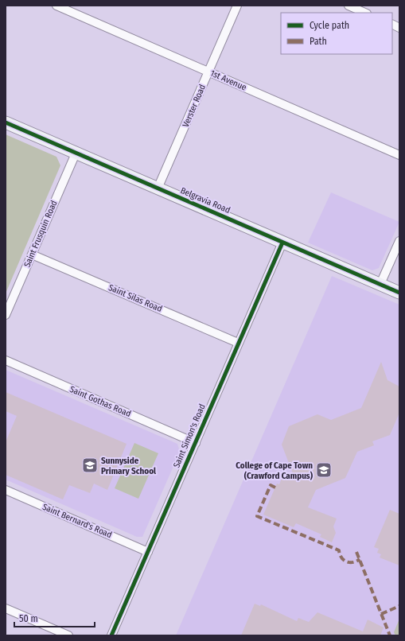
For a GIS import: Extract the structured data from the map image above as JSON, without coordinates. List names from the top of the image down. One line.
{"streets":{"street":["1st Avenue","Verster Road","Belgravia Road","Saint Frusquin Road","Saint Silas Road","Saint Gothas Road","Saint Simon's Road","Saint Bernard's Road"]},"crossings":[["1st Avenue","Verster Road"],["Verster Road","Belgravia Road"],["Belgravia Road","Saint Frusquin Road"],["Belgravia Road","Saint Simon's Road"],["Saint Frusquin Road","Saint Silas Road"],["Saint Silas Road","Saint Simon's Road"],["Saint Gothas Road","Saint Simon's Road"],["Saint Simon's Road","Saint Bernard's Road"]],"places":{"school or university":["Sunnyside Primary School","College of Cape Town (Crawford Campus)"]},"legend":["Cycle path","Path"],"scale_bar":"50 m"}
